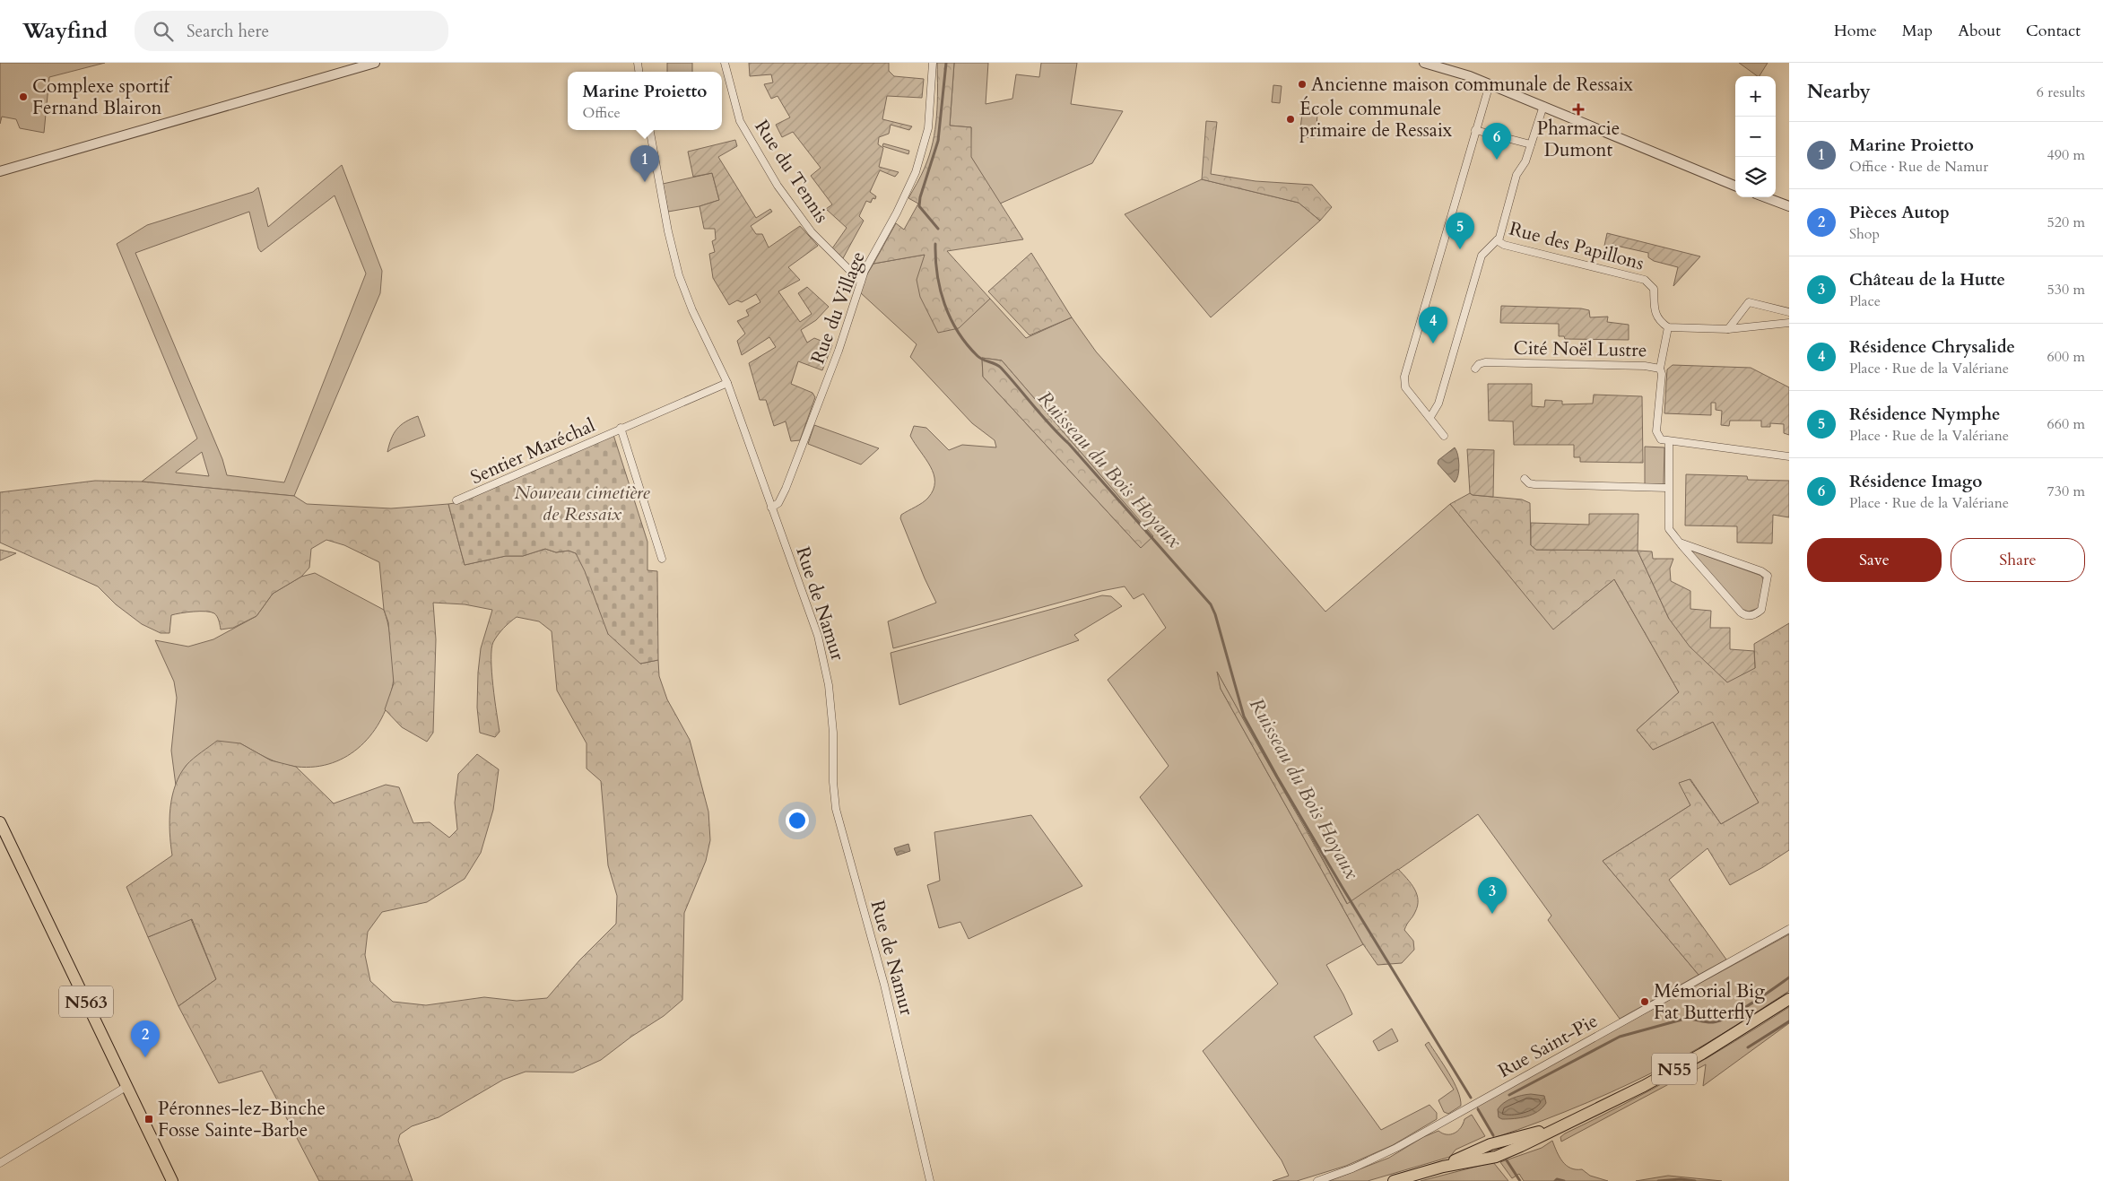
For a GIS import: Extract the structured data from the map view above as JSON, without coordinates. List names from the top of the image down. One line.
{"streets":{"main road":["N563","N55"],"street":["Rue du Tennis","Rue des Papillons","Rue du Village","Cité Noël Lustre","Sentier Maréchal","Rue de Namur","Rue Saint-Pie"]},"crossings":[["Rue du Tennis","Rue du Village"],["Rue du Village","Rue de Namur"],["Sentier Maréchal","Rue de Namur"]],"water":["Ruisseau du Bois Hoyaux"],"parks":["Nouveau cimetière de Ressaix"],"places":{"other":["Ancienne maison communale de Ressaix","Complexe sportif Fernand Blairon","École communale primaire de Ressaix","Mémorial Big Fat Butterfly"],"health":["Pharmacie Dumont"],"transit":["Péronnes-lez-Binche Fosse Sainte-Barbe"]},"page":{"header":"Wayfind","search":"Search here","nav":["Home","Map","About","Contact"],"heading":["Nearby","6 results"],"popup":["Marine Proietto","Office"],"map_buttons":["+","−"],"list":[{"mark":"1","name":"Marine Proietto","note":"Office · Rue de Namur","value":"490 m"},{"mark":"2","name":"Pièces Autop","note":"Shop","value":"520 m"},{"mark":"3","name":"Château de la Hutte","note":"Place","value":"530 m"},{"mark":"4","name":"Résidence Chrysalide","note":"Place · Rue de la Valériane","value":"600 m"},{"mark":"5","name":"Résidence Nymphe","note":"Place · Rue de la Valériane","value":"660 m"},{"mark":"6","name":"Résidence Imago","note":"Place · Rue de la Valériane","value":"730 m"}],"pins":["6","1","5","4","3","2"],"buttons":["Save","Share"]}}
